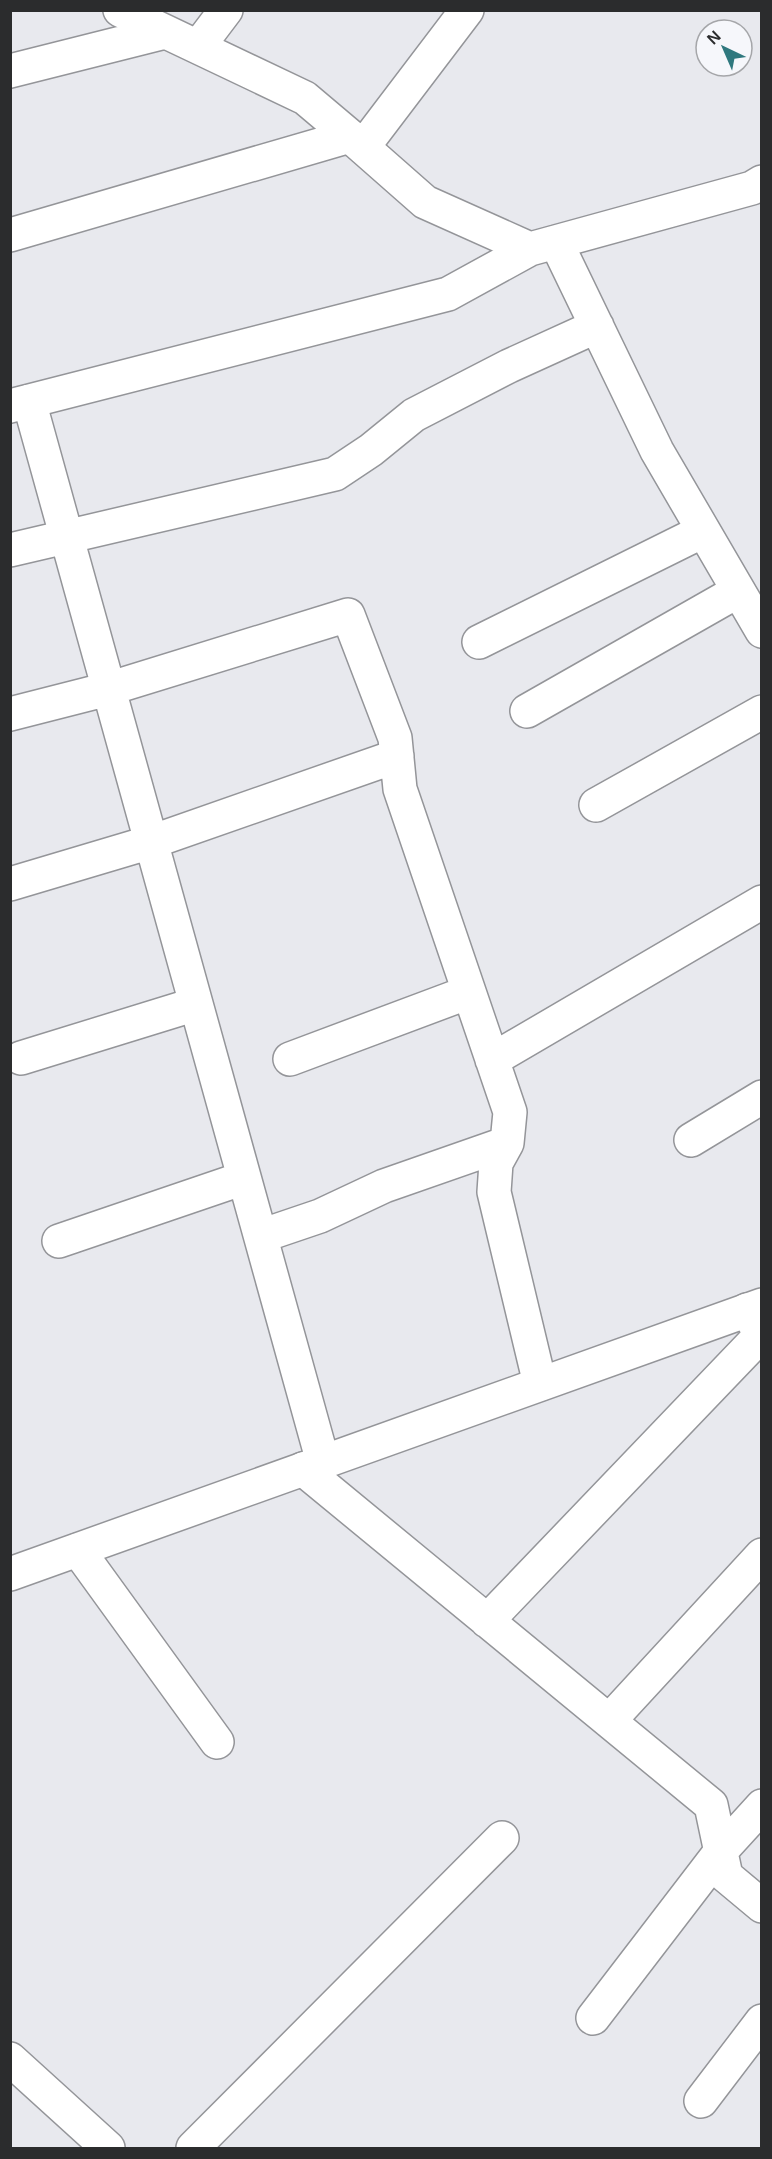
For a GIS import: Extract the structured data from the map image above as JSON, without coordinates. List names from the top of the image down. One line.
{"north":"top left"}
